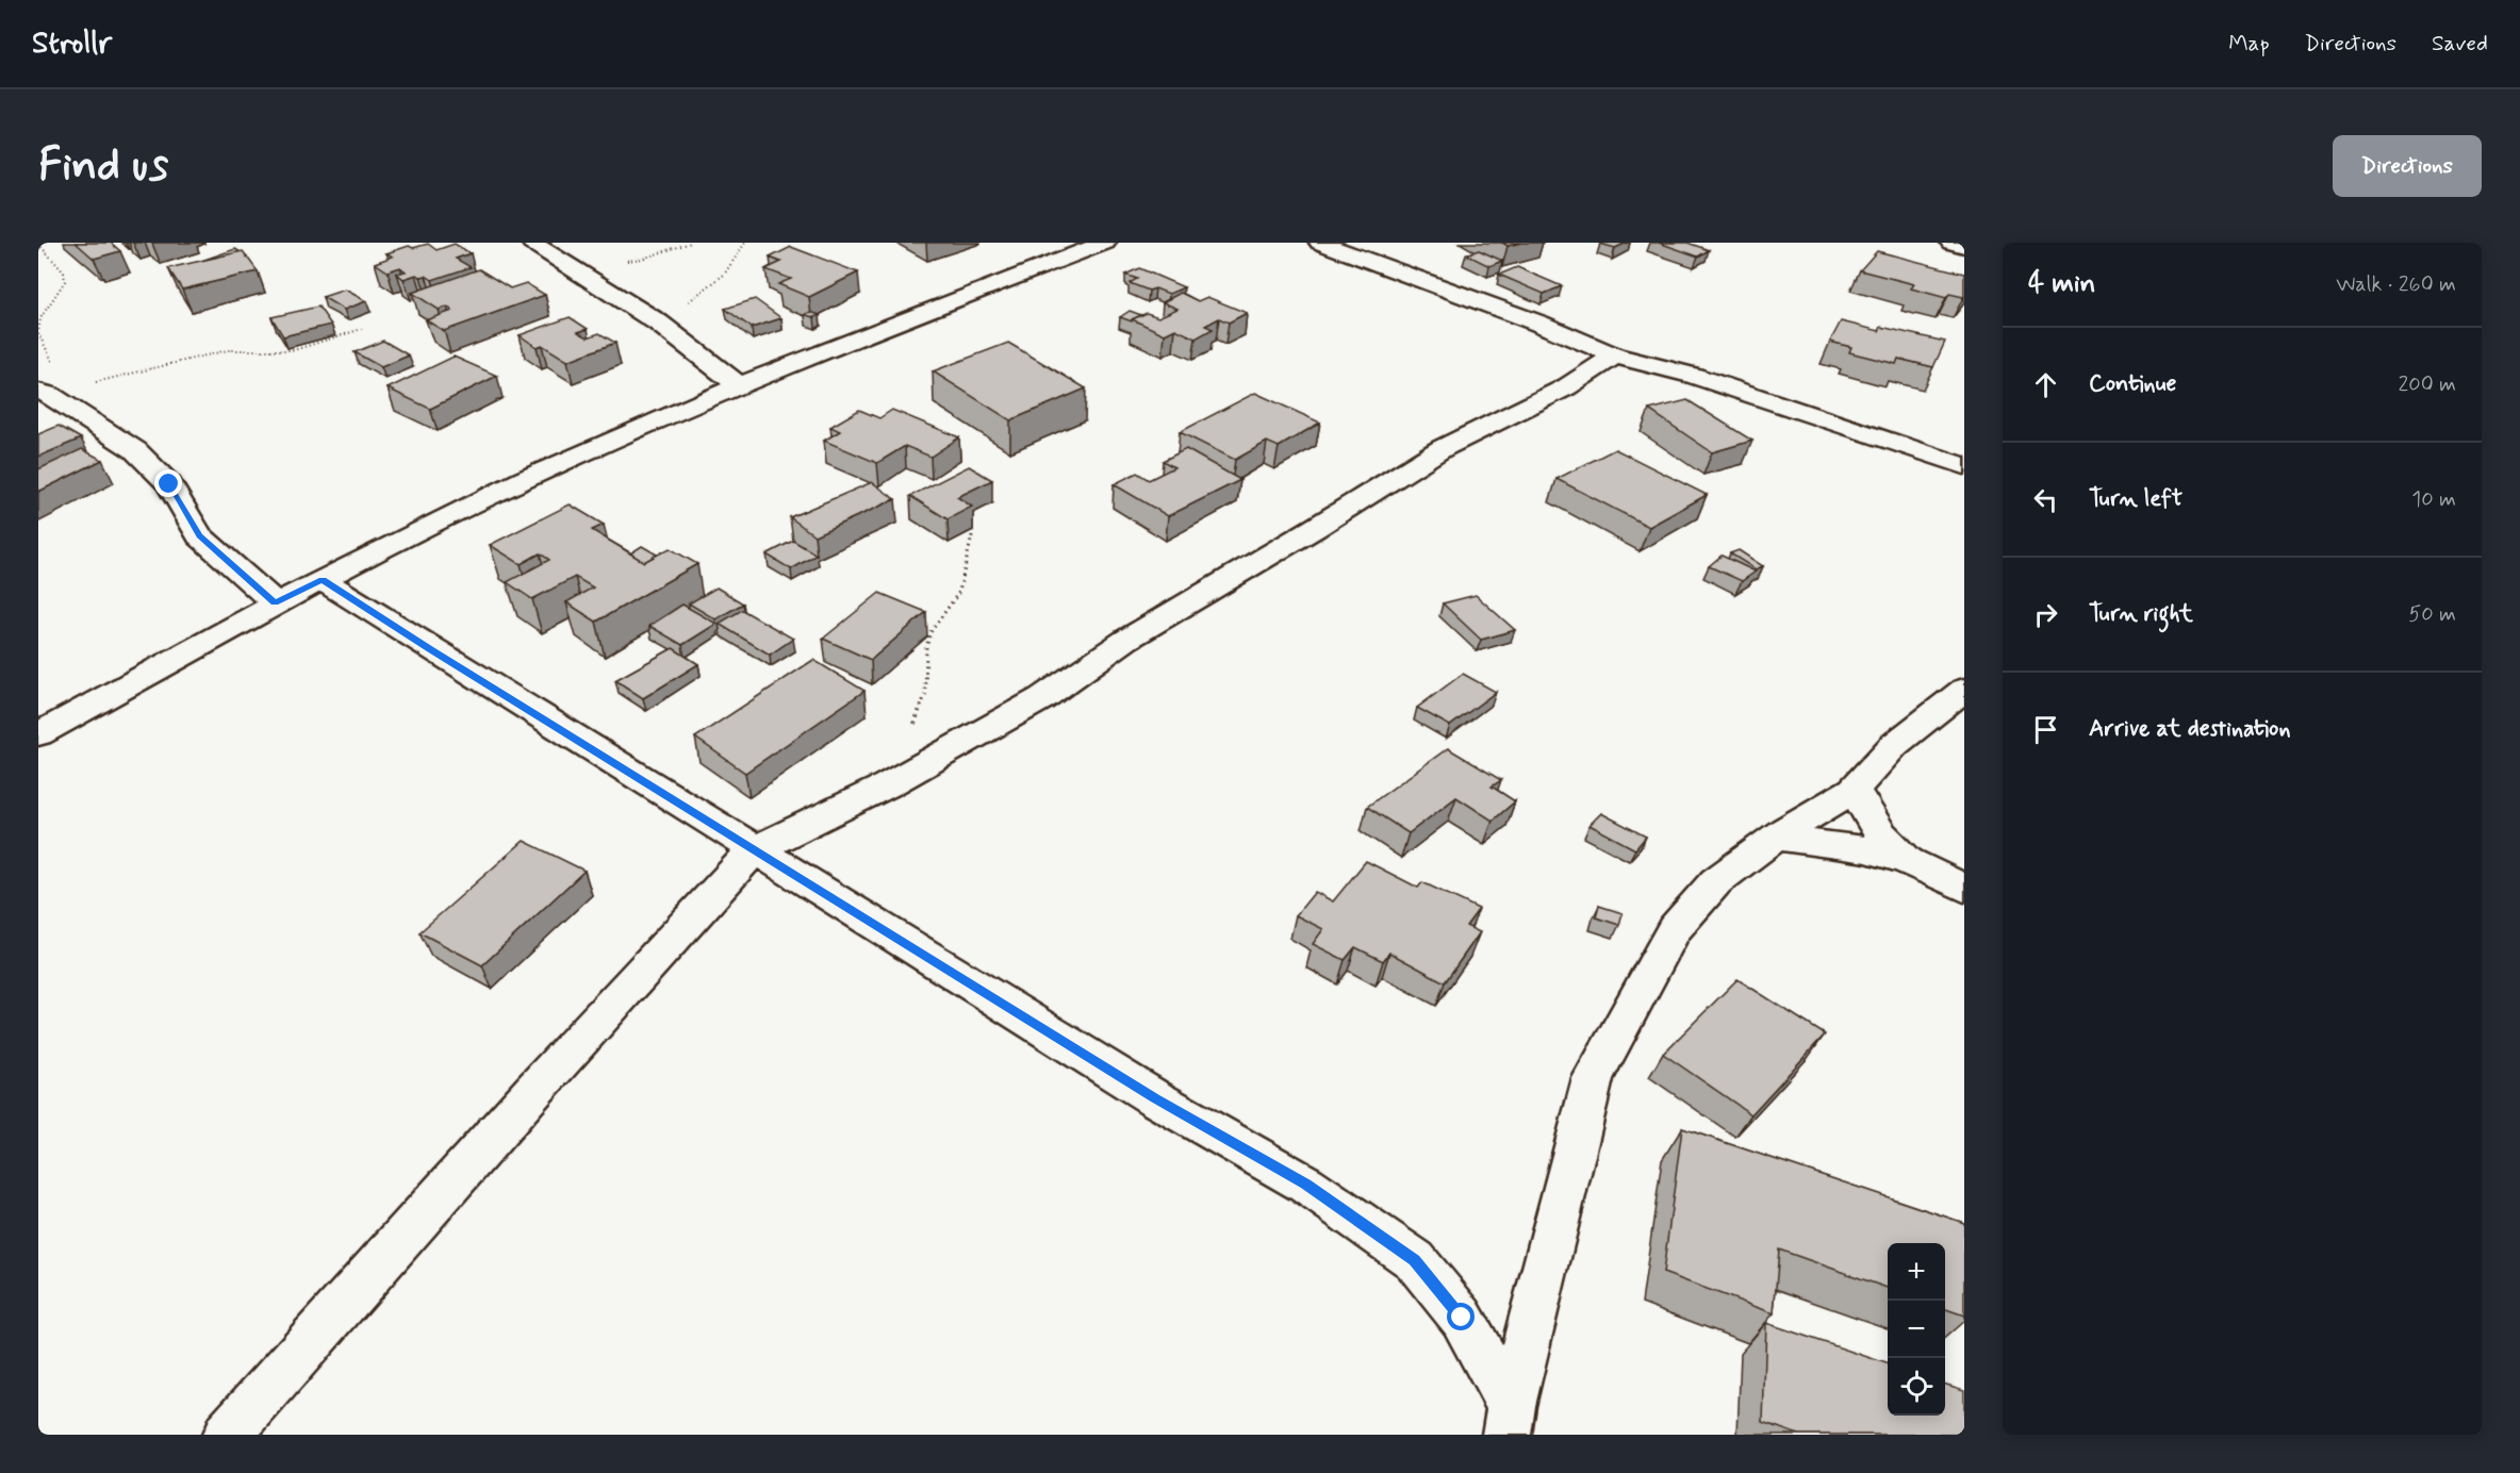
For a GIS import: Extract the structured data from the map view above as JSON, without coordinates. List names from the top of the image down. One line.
{"page":{"header":"Strollr","nav":["Map","Directions","Saved"],"buttons":"Directions","title":"Find us","heading":["4 min","Walk · 260 m"],"list":[["Continue","200 m"],["Turn left","10 m"],["Turn right","50 m"],"Arrive at destination"],"map_buttons":["+","−"]}}
